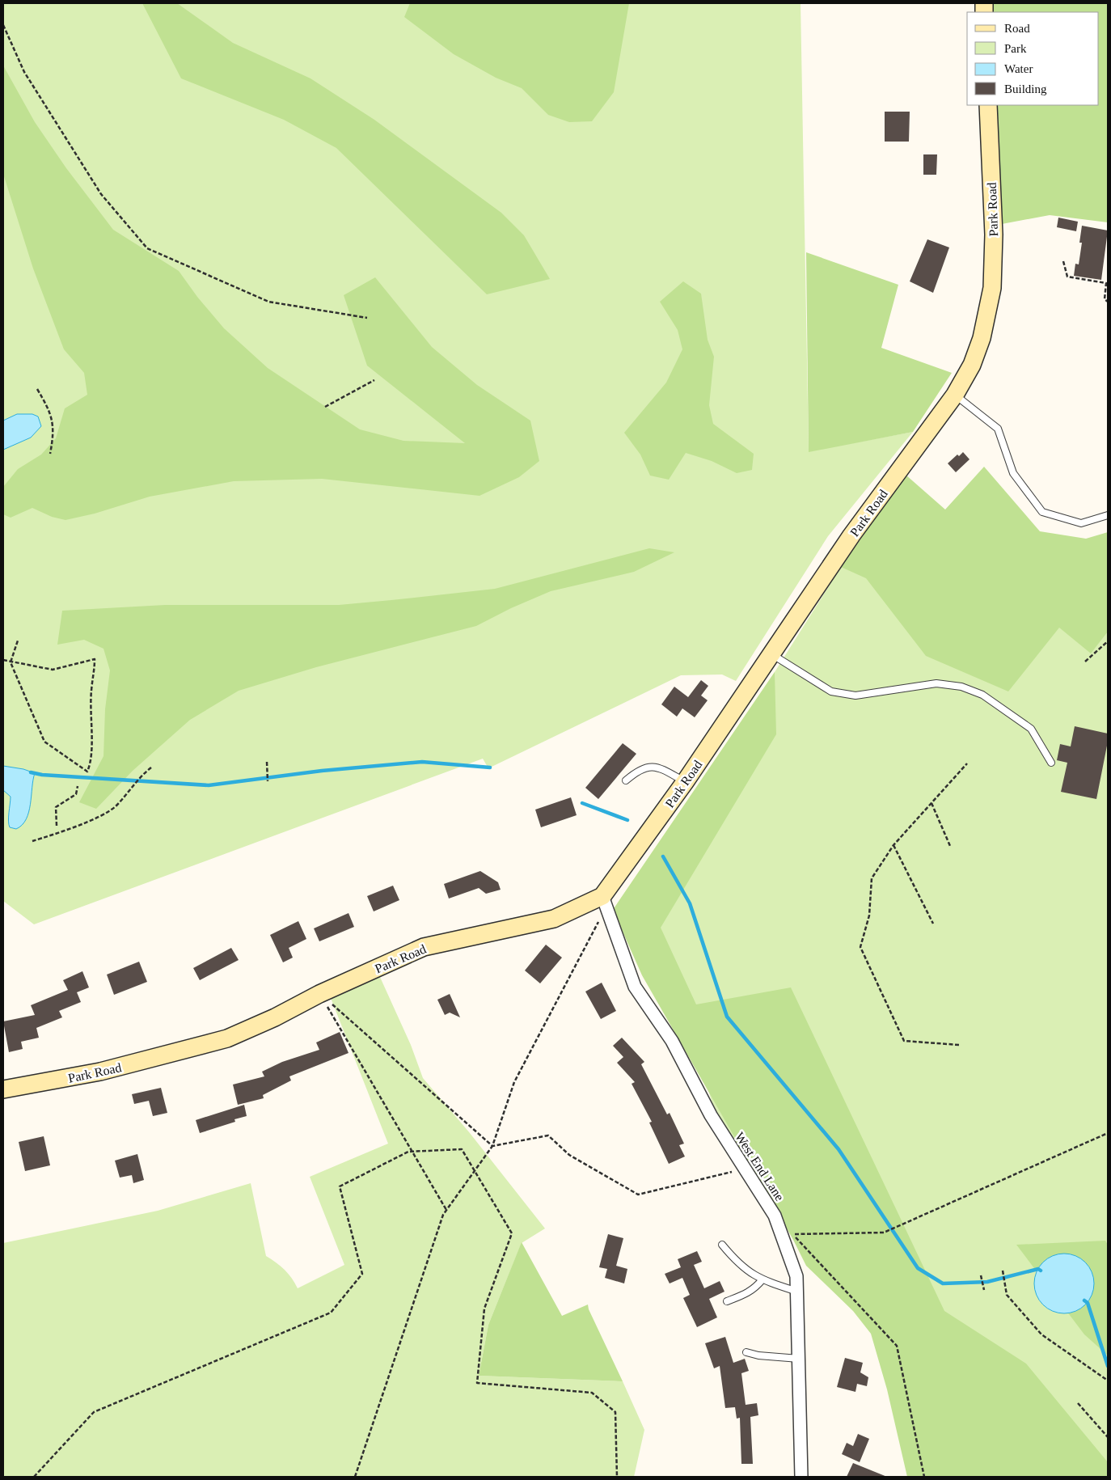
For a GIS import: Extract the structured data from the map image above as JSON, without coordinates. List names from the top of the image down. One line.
{"streets":{"main road":["Park Road"],"street":["West End Lane"]},"crossings":[["Park Road","West End Lane"]],"legend":["Road","Park","Water","Building"]}
